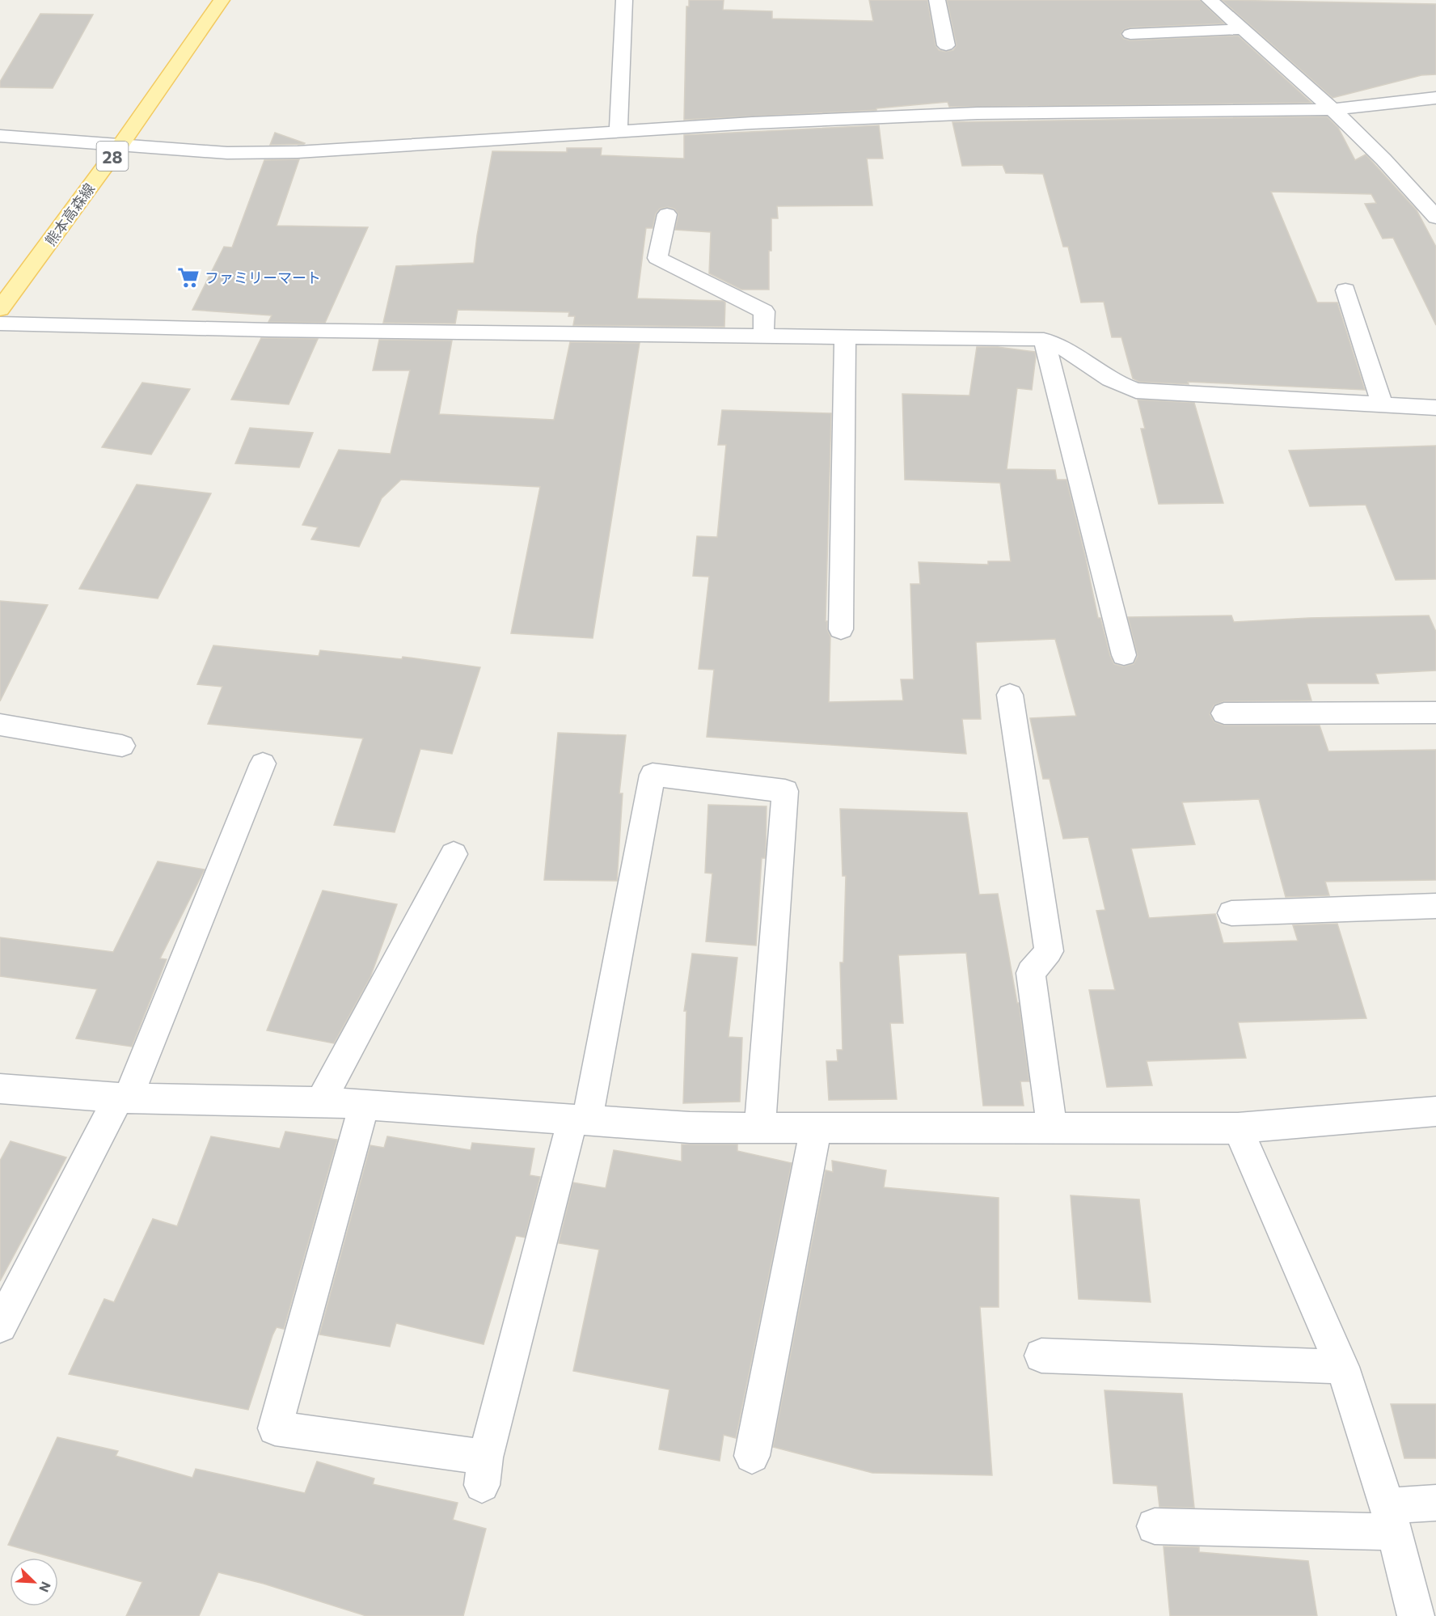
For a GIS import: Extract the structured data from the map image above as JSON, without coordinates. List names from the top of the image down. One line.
{"streets":{"main road":["28","熊本高森線"]},"places":{"supermarket":["ファミリーマート"]},"north":"bottom right"}
